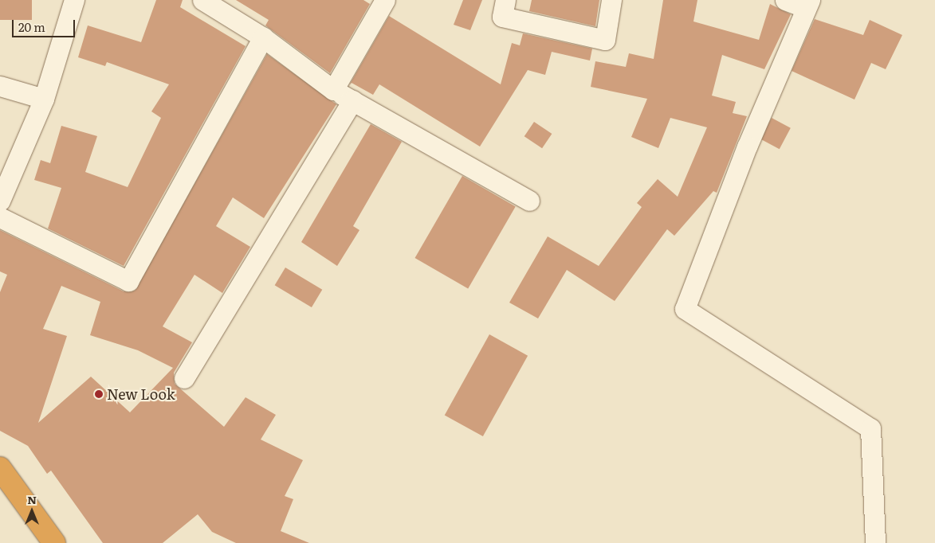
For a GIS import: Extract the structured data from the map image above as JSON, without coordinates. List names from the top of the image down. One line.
{"places":["New Look"],"scale_bar":"20 m","north":"top"}
